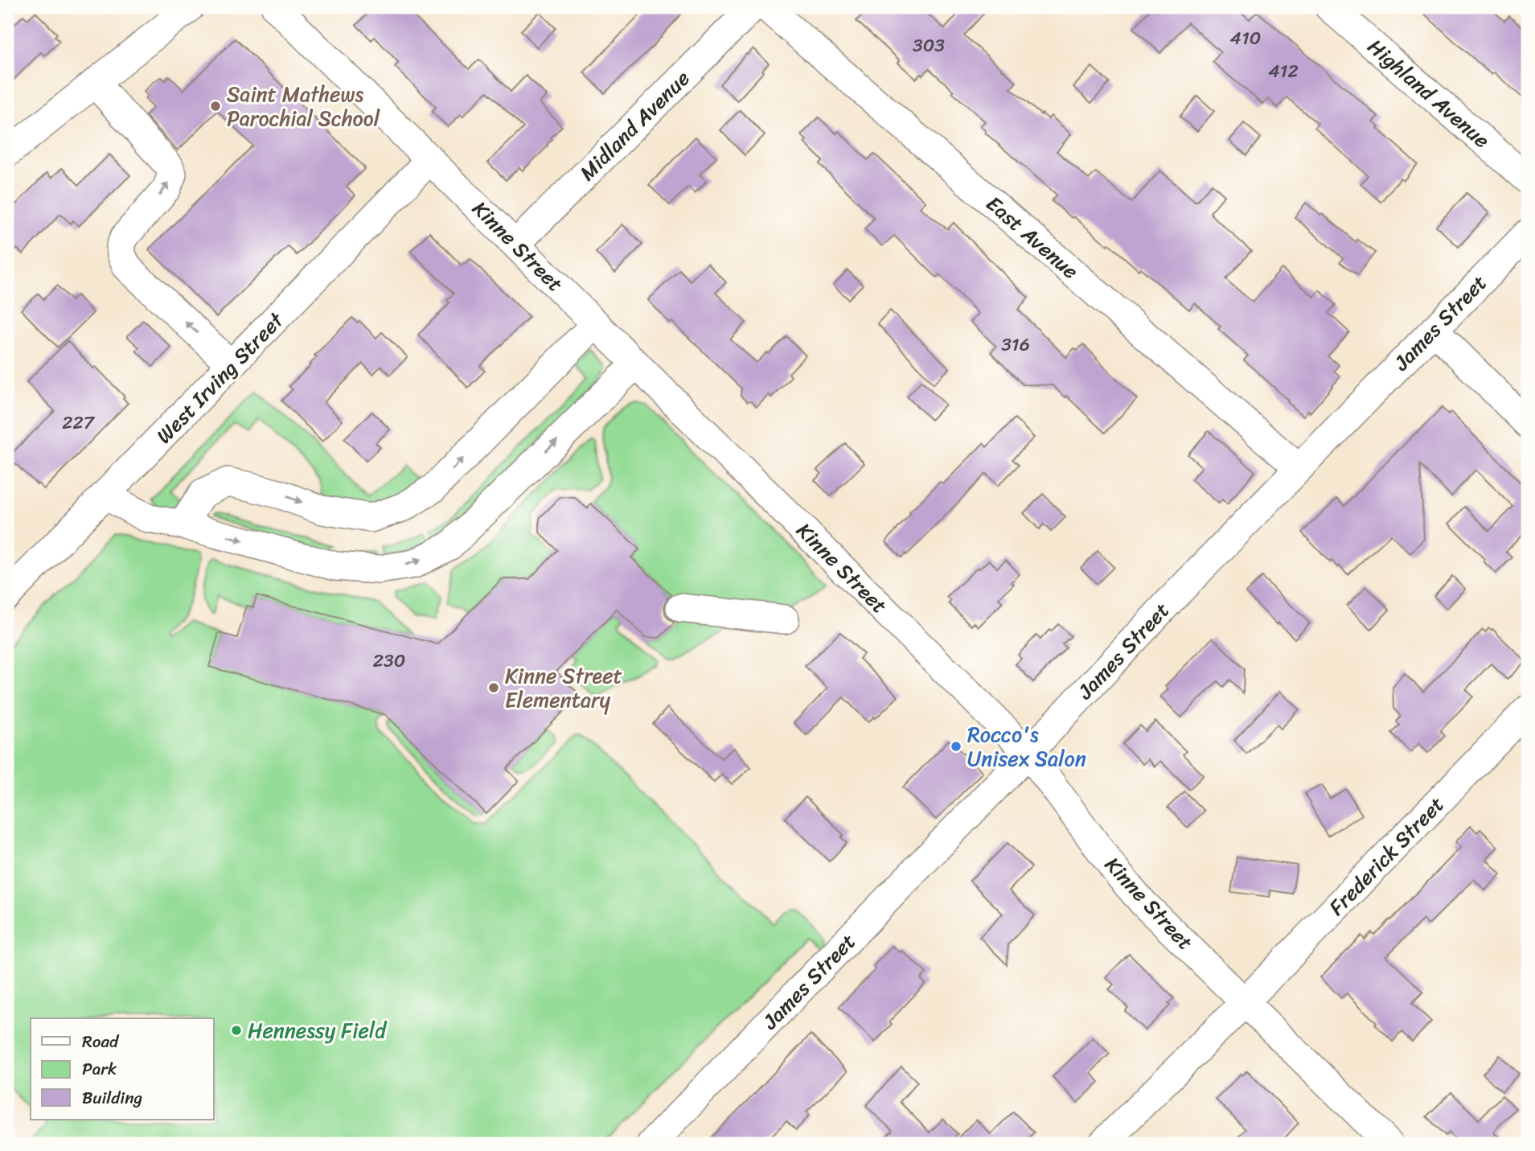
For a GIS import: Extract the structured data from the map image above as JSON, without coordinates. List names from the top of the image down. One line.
{"streets":{"street":["Highland Avenue","Midland Avenue","East Avenue","Kinne Street","James Street","West Irving Street","Frederick Street"]},"crossings":[["Midland Avenue","East Avenue"],["Midland Avenue","Kinne Street"],["East Avenue","James Street"],["Kinne Street","James Street"],["Kinne Street","West Irving Street"],["Kinne Street","Frederick Street"]],"places":["Saint Mathews Parochial School","Kinne Street Elementary","Rocco's Unisex Salon","Hennessy Field"],"house_numbers":["410","303","412","316","227","230"],"legend":["Road","Park","Building"]}
